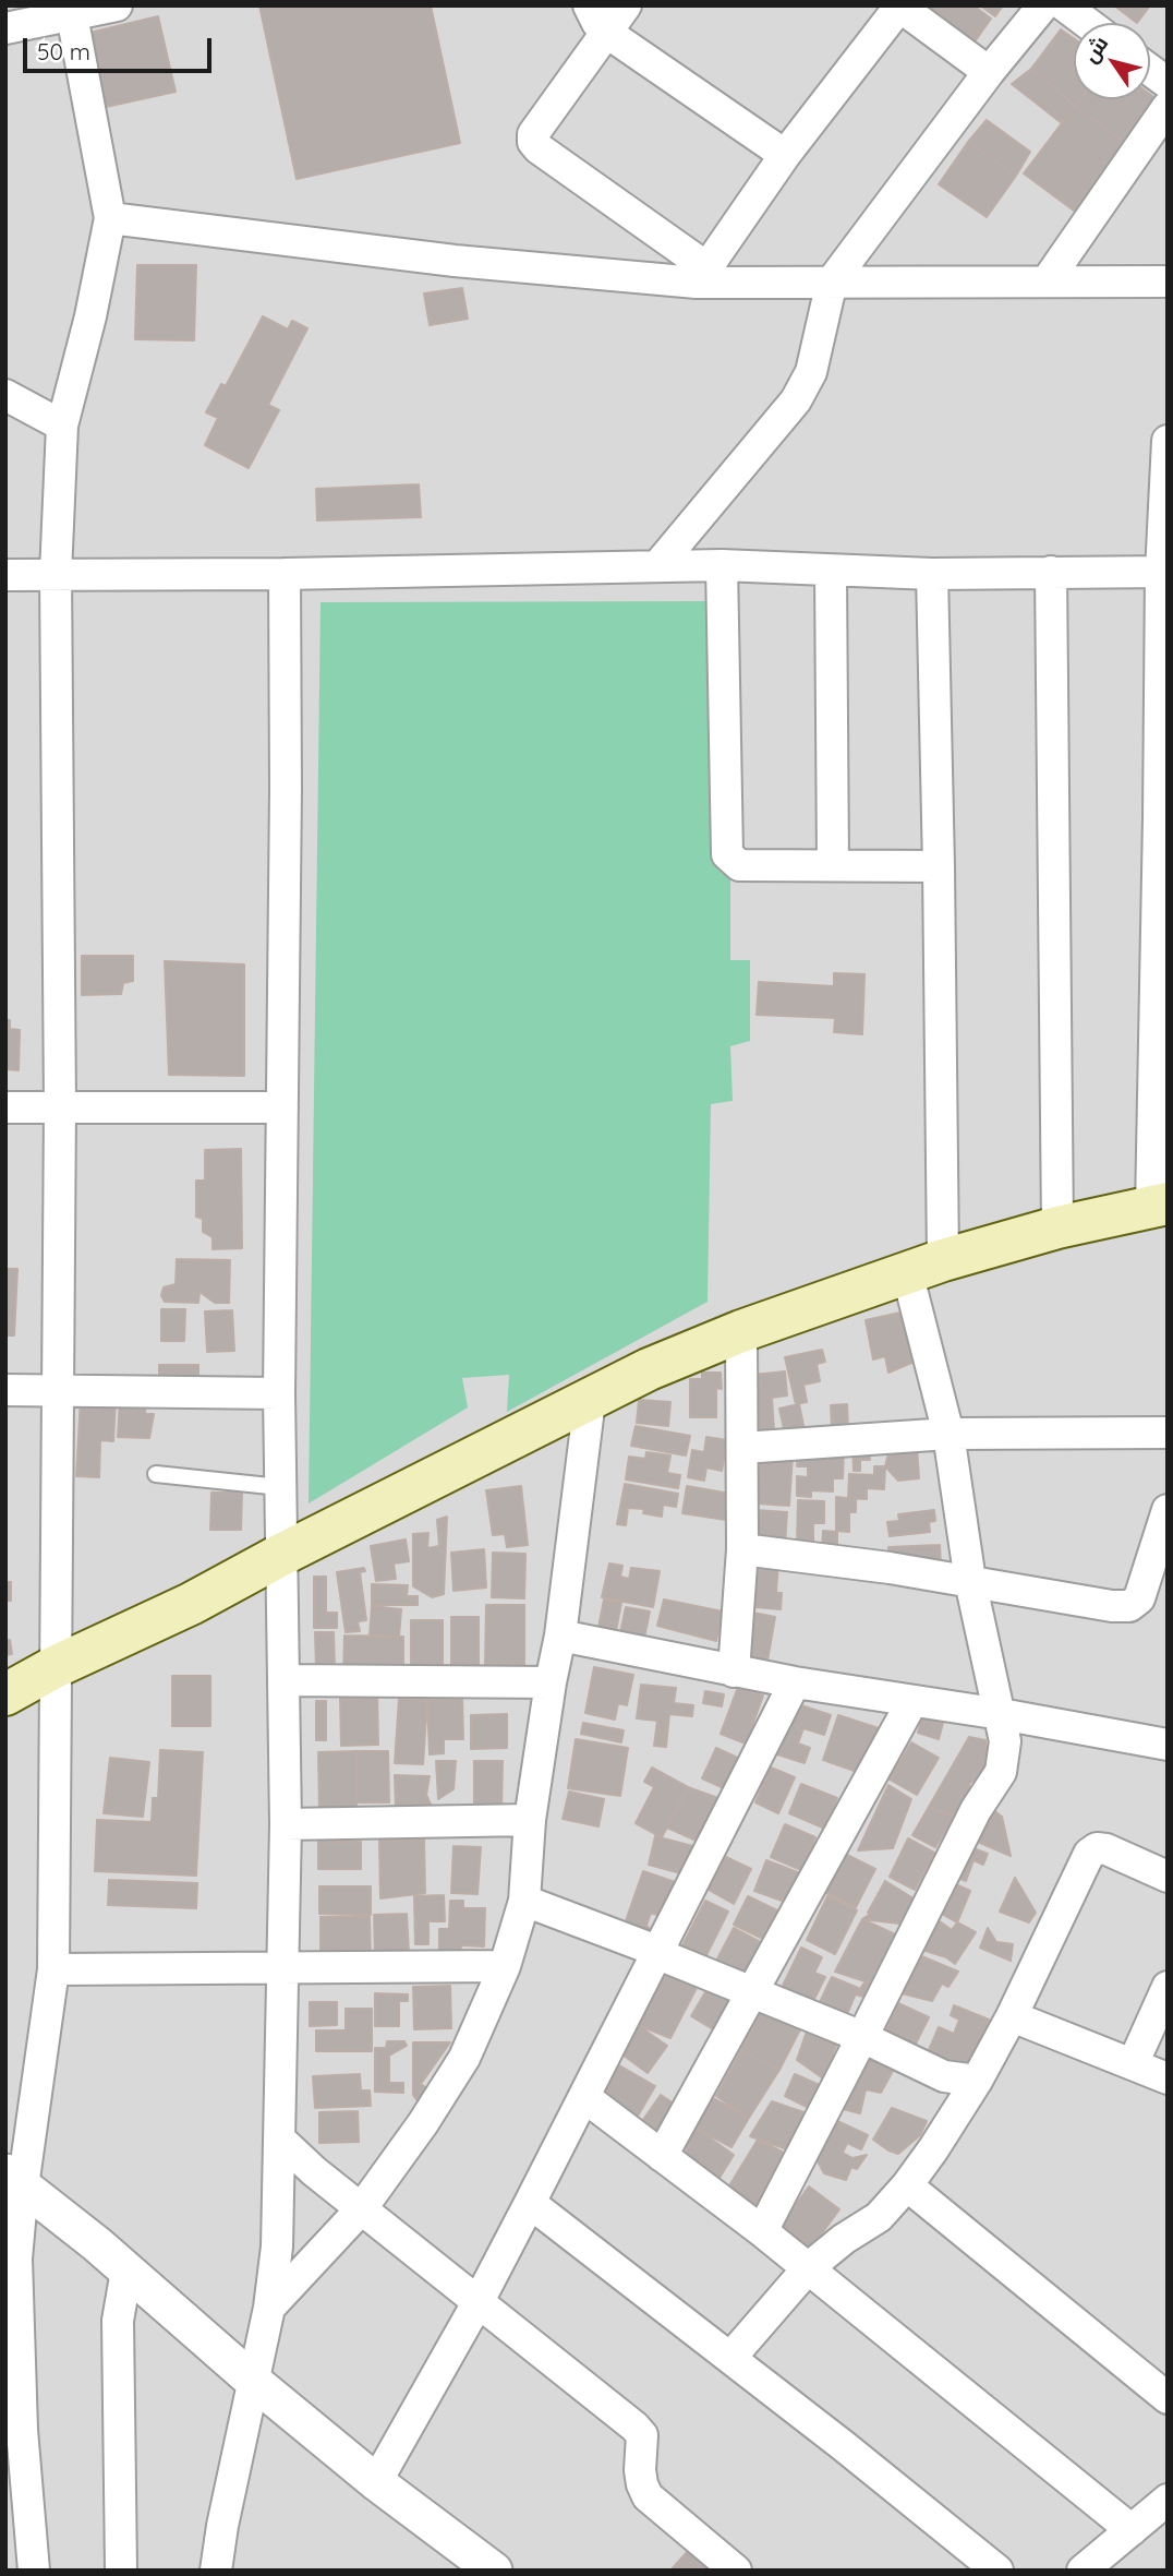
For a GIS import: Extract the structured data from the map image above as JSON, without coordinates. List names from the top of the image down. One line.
{"scale_bar":"50 m","north":"top left"}
